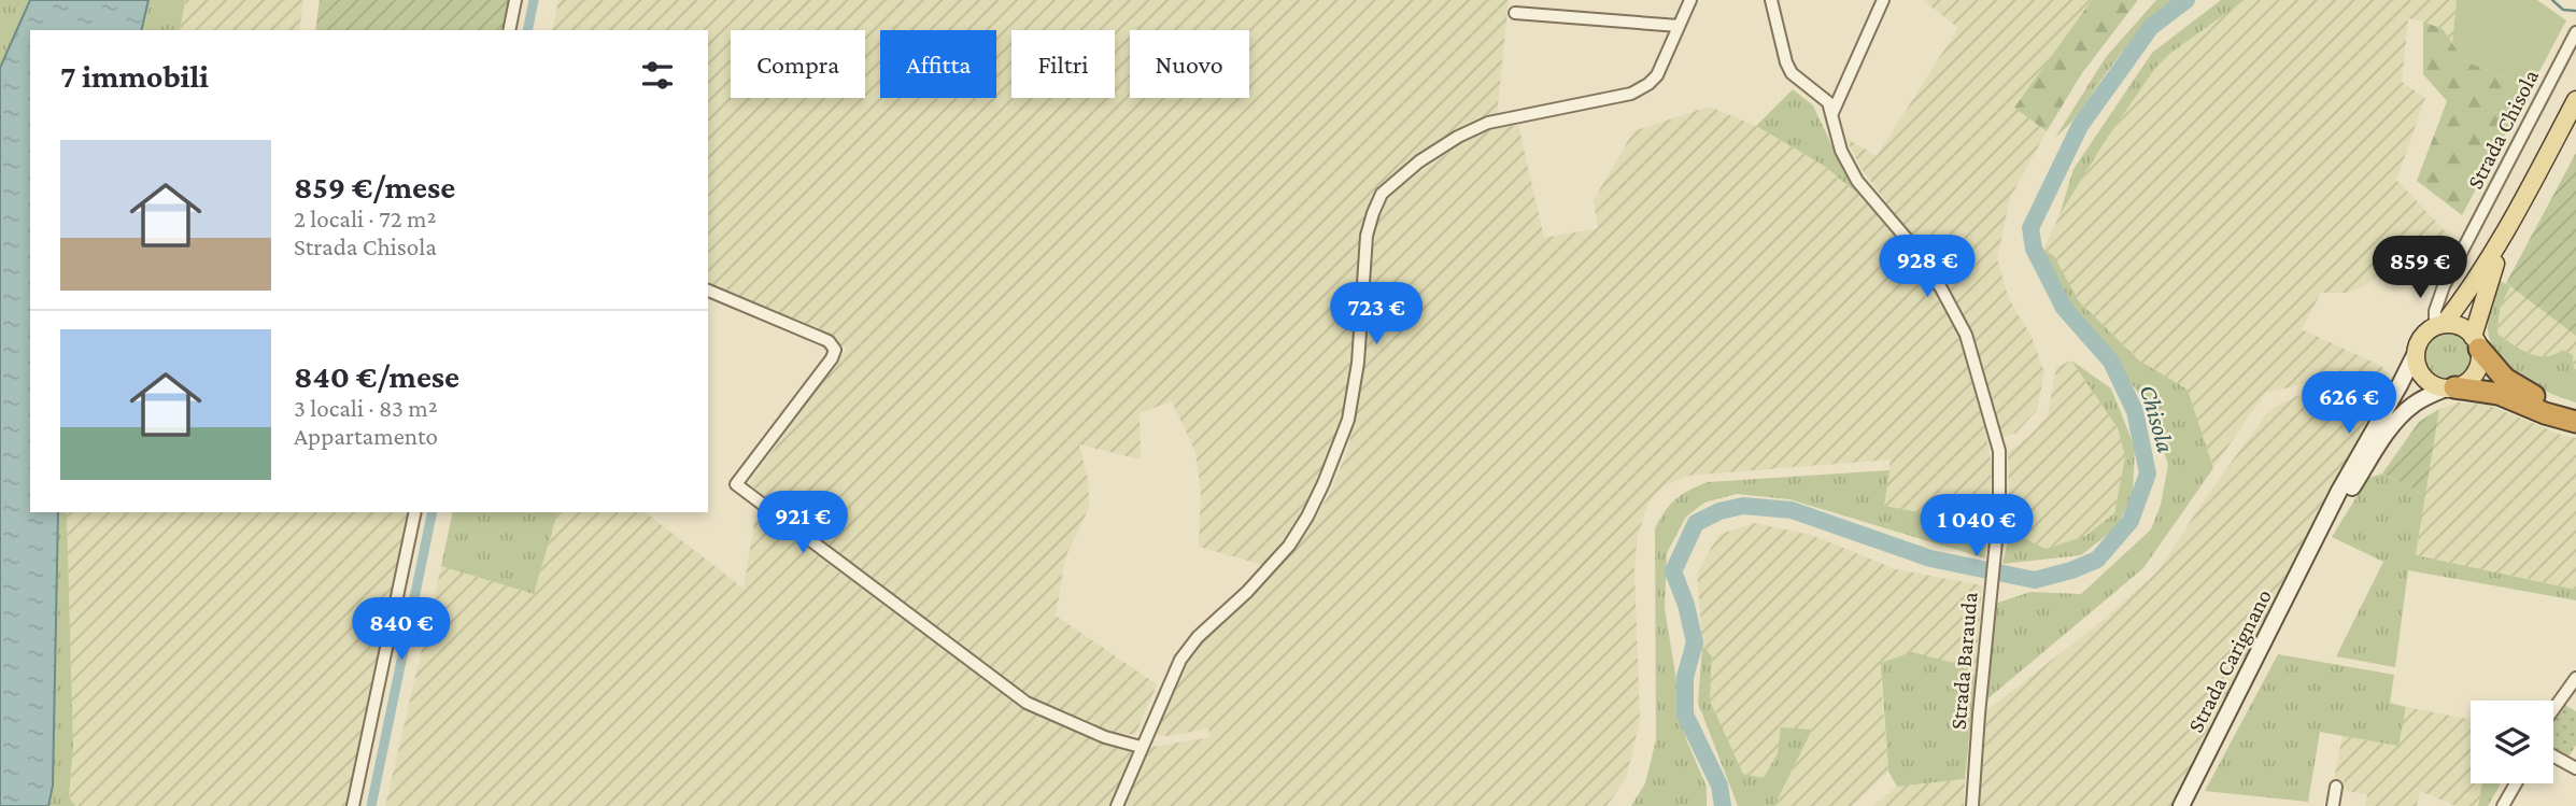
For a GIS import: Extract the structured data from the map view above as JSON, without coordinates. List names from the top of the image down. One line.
{"streets":{"main road":["Strada Carignano"],"street":["Strada Chisola","Strada Barauda"]},"water":["Chisola"],"page":{"chip":["Compra","Affitta","Filtri","Nuovo"],"heading":"7 immobili","list":[{"name":"859 €/mese","note":"2 locali · 72 m² · Strada Chisola"},{"name":"840 €/mese","note":"3 locali · 83 m² · Appartamento"}],"price":["928 €","859 €","723 €","626 €","921 €","1 040 €","840 €"]}}
